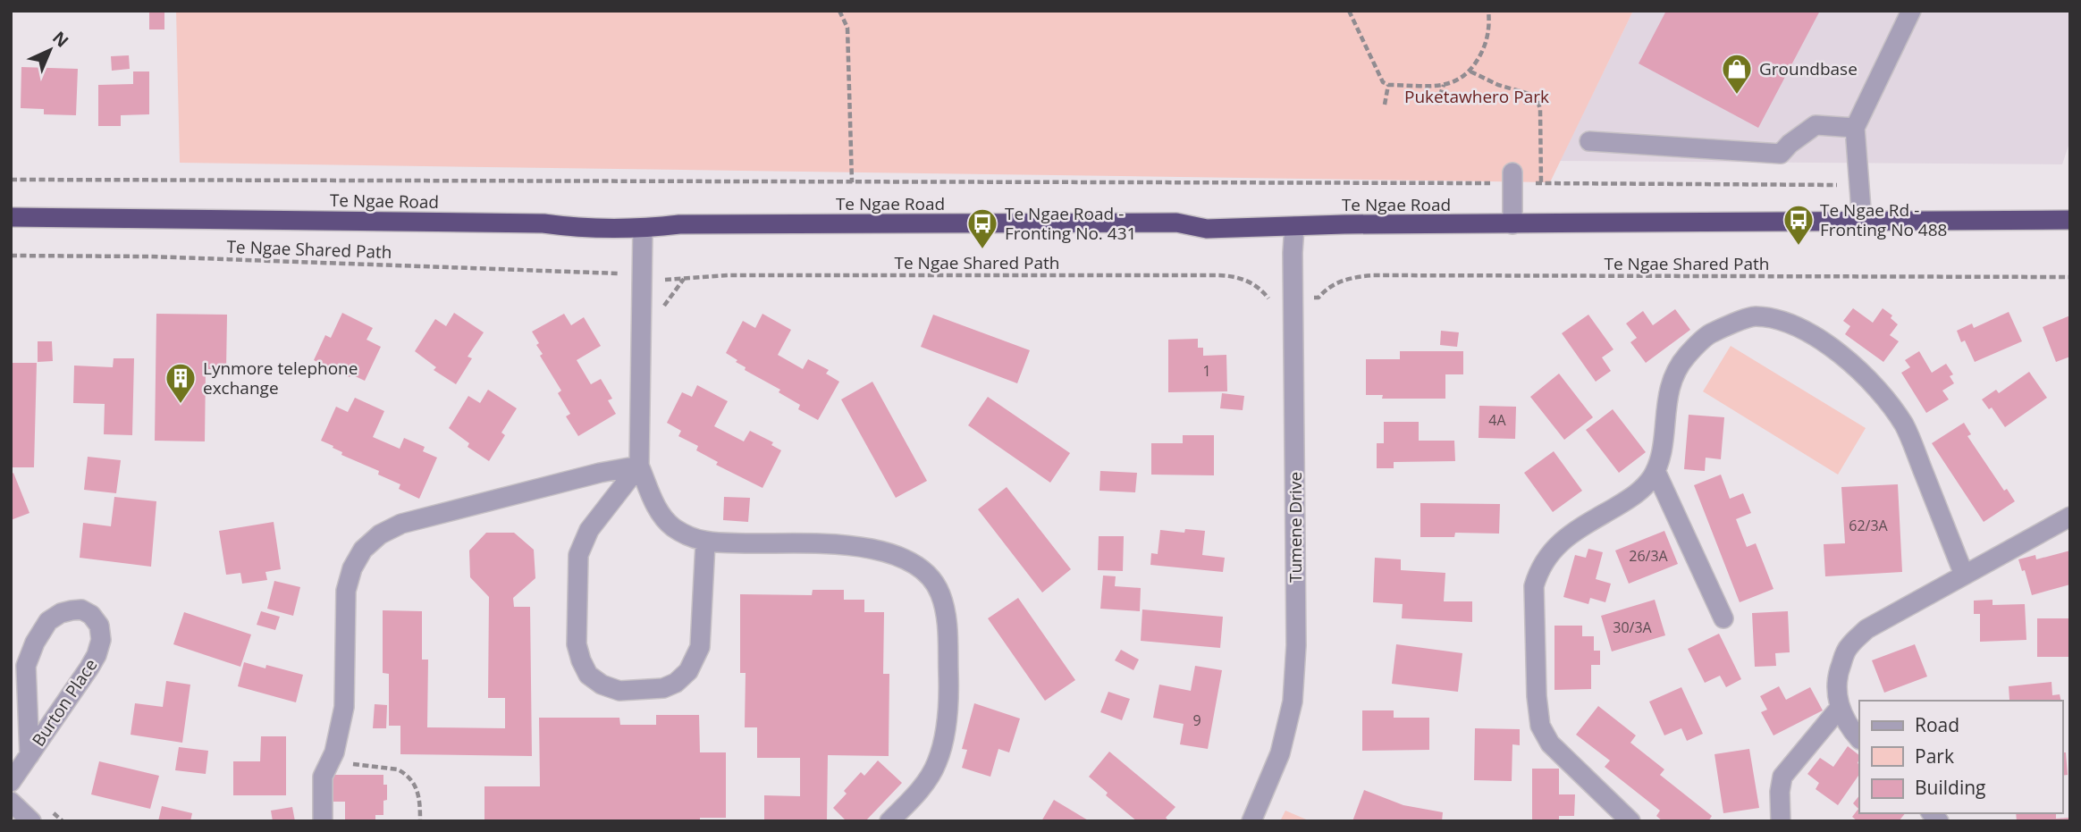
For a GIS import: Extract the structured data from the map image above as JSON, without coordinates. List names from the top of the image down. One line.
{"streets":{"highway":["Te Ngae Road"],"street":["Tumene Drive","Burton Place"],"path":["Te Ngae Shared Path"]},"crossings":[["Te Ngae Road","Tumene Drive"]],"parks":["Puketawhero Park"],"places":{"shop":["Groundbase"],"bus stop":["Te Ngae Rd - Fronting No 488","Te Ngae Road - Fronting No. 431"],"building":["Lynmore telephone exchange"]},"house_numbers":["1","4A","62/3A","26/3A","30/3A","9"],"legend":["Road","Park","Building"],"north":"top right"}
